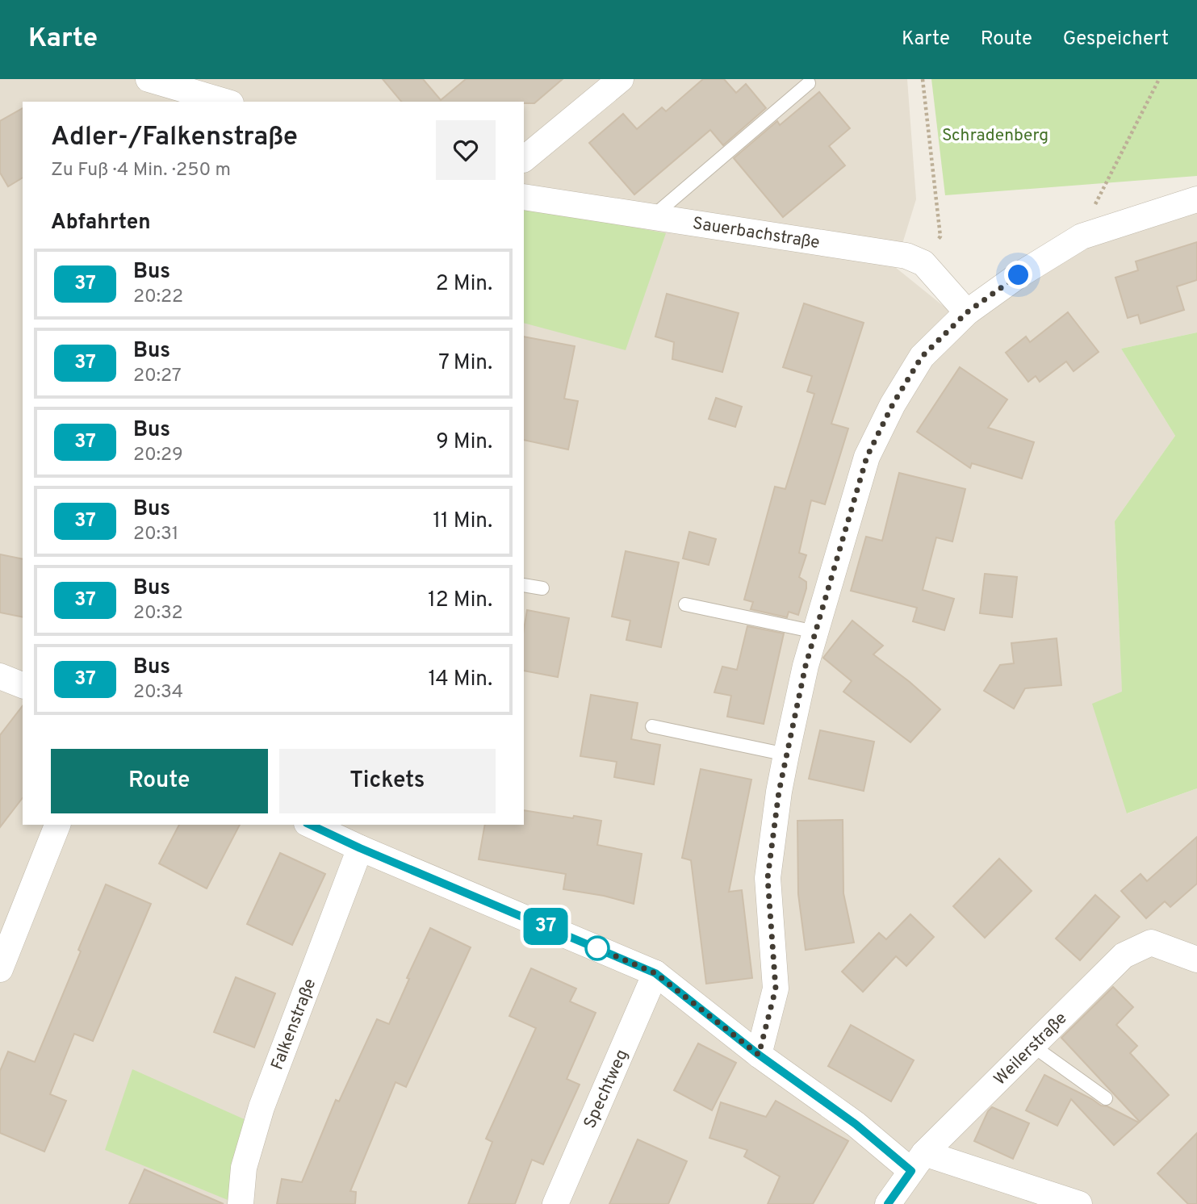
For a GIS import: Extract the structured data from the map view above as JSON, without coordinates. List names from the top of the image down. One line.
{"streets":{"street":["Sauerbachstraße","Falkenstraße","Weilerstraße","Spechtweg"]},"parks":["Schradenberg"],"lines":["bus line 37"],"page":{"header":"Karte","nav":["Karte","Route","Gespeichert"],"on_map":"37","heading":[["Adler-/Falkenstraße","Zu Fuß · 4 Min. · 250 m"],"Abfahrten"],"list":[{"mark":"37","name":"Bus","note":"20:22","value":"2 Min."},{"mark":"37","name":"Bus","note":"20:27","value":"7 Min."},{"mark":"37","name":"Bus","note":"20:29","value":"9 Min."},{"mark":"37","name":"Bus","note":"20:31","value":"11 Min."},{"mark":"37","name":"Bus","note":"20:32","value":"12 Min."},{"mark":"37","name":"Bus","note":"20:34","value":"14 Min."}],"buttons":["Route","Tickets"]}}
